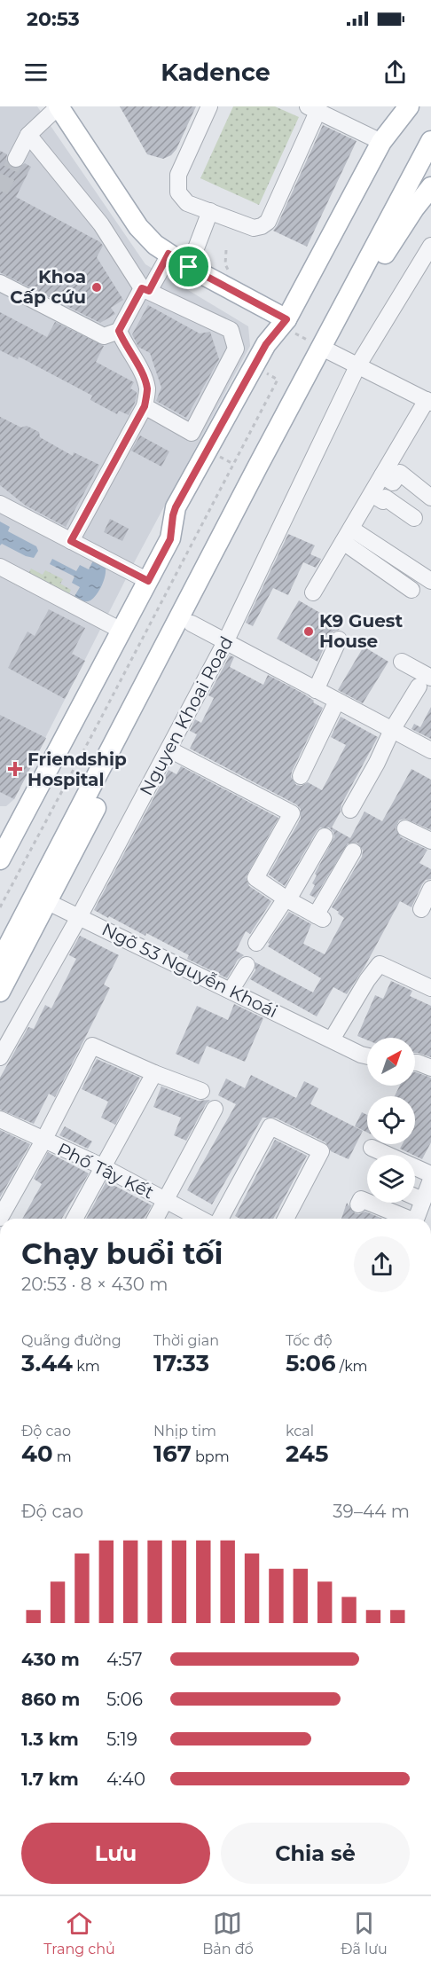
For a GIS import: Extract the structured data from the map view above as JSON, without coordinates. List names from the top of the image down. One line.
{"streets":{"street":["Nguyen Khoai Road","Ngõ 53 Nguyễn Khoái","Phố Tây Kết"]},"crossings":[["Nguyen Khoai Road","Ngõ 53 Nguyễn Khoái"]],"places":{"other":["Khoa Cấp cứu","K9 Guest House"],"health":["Friendship Hospital"]},"north":"top right","page":{"status":"20:53","header":"Kadence","heading":["Chạy buổi tối","20:53 · 8 × 430 m"],"stats":[["Quãng đường","3.44 km"],["Thời gian","17:33"],["Tốc độ","5:06 /km"],["Độ cao","40 m"],["Nhịp tim","167 bpm"],["kcal","245"]],"chart":["Độ cao","39–44 m"],"list":[{"name":"430 m","note":"4:57"},{"name":"860 m","note":"5:06"},{"name":"1.3 km","note":"5:19"},{"name":"1.7 km","note":"4:40"}],"buttons":["Lưu","Chia sẻ"],"tabs":["Trang chủ","Bản đồ","Đã lưu"]}}
